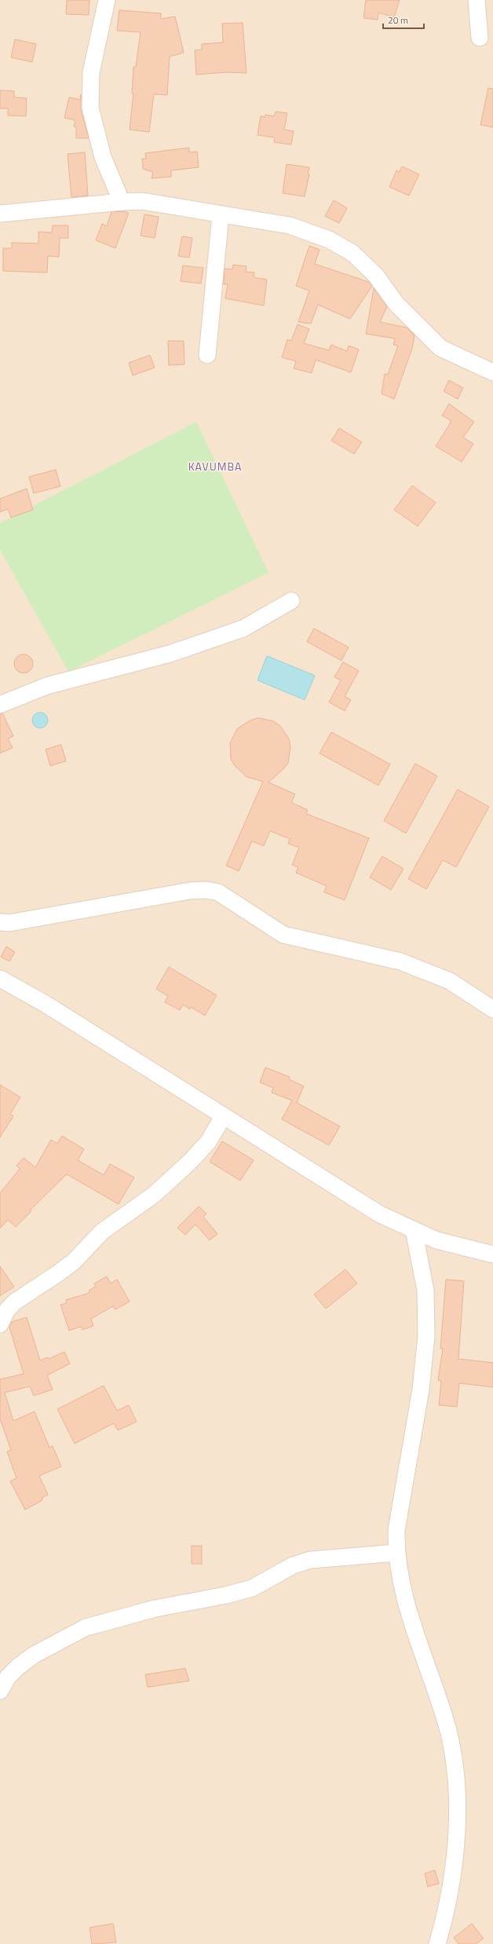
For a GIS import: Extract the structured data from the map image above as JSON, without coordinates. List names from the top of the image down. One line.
{"districts":["KAVUMBA"],"scale_bar":"20 m"}
